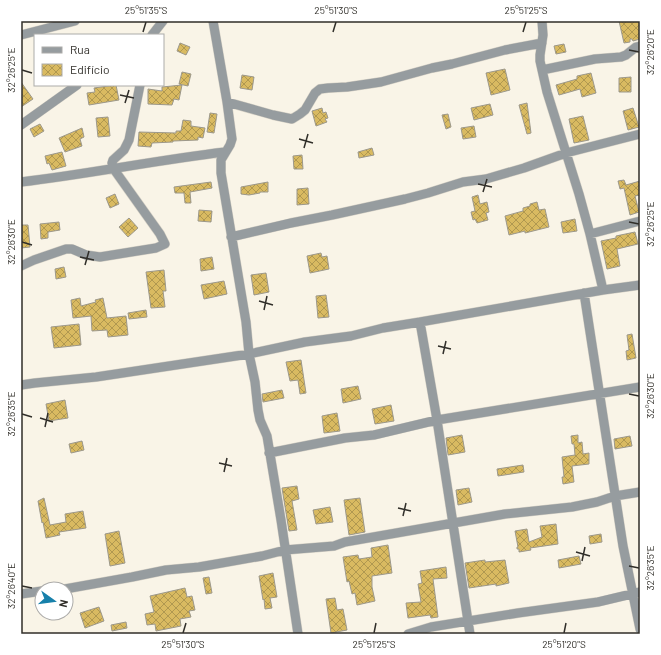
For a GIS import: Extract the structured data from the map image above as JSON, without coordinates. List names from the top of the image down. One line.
{"legend":["Rua","Edifício"],"north":"right","coordinates":["25°51'35\"S","25°51'30\"S","25°51'25\"S","32°26'20\"E","32°26'25\"E","32°26'30\"E","32°26'35\"E","32°26'40\"E","25°51'20\"S"]}
